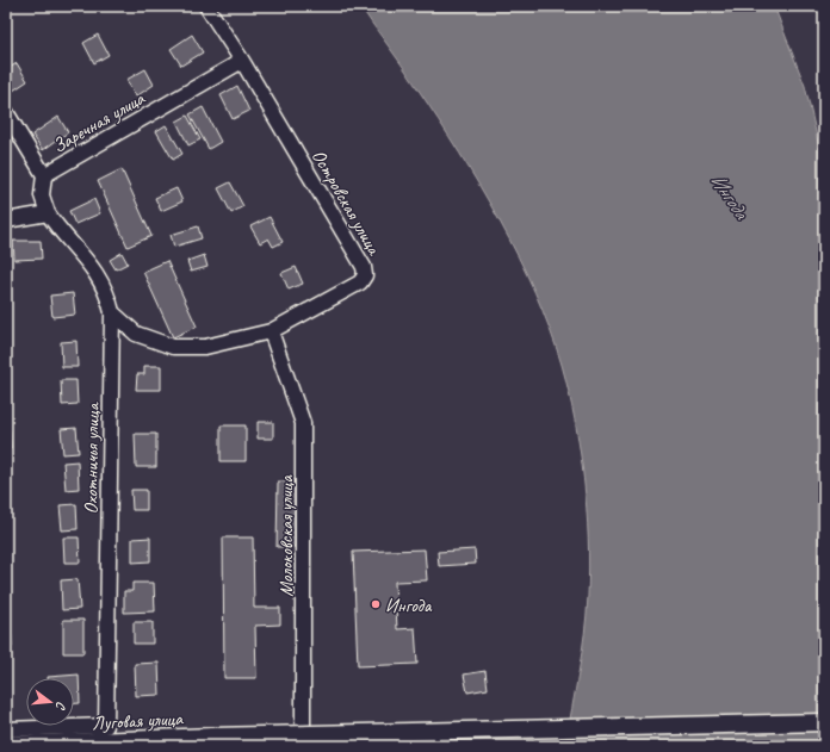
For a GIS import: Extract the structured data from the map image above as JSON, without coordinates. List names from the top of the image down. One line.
{"streets":{"street":["Заречная улица","Островская улица","Охотничья улица","Молоковская улица","Луговая улица"]},"crossings":[["Заречная улица","Островская улица"],["Заречная улица","Охотничья улица"],["Островская улица","Охотничья улица"],["Островская улица","Молоковская улица"]],"water":["Ингода"],"places":["Ингода"],"north":"right"}
